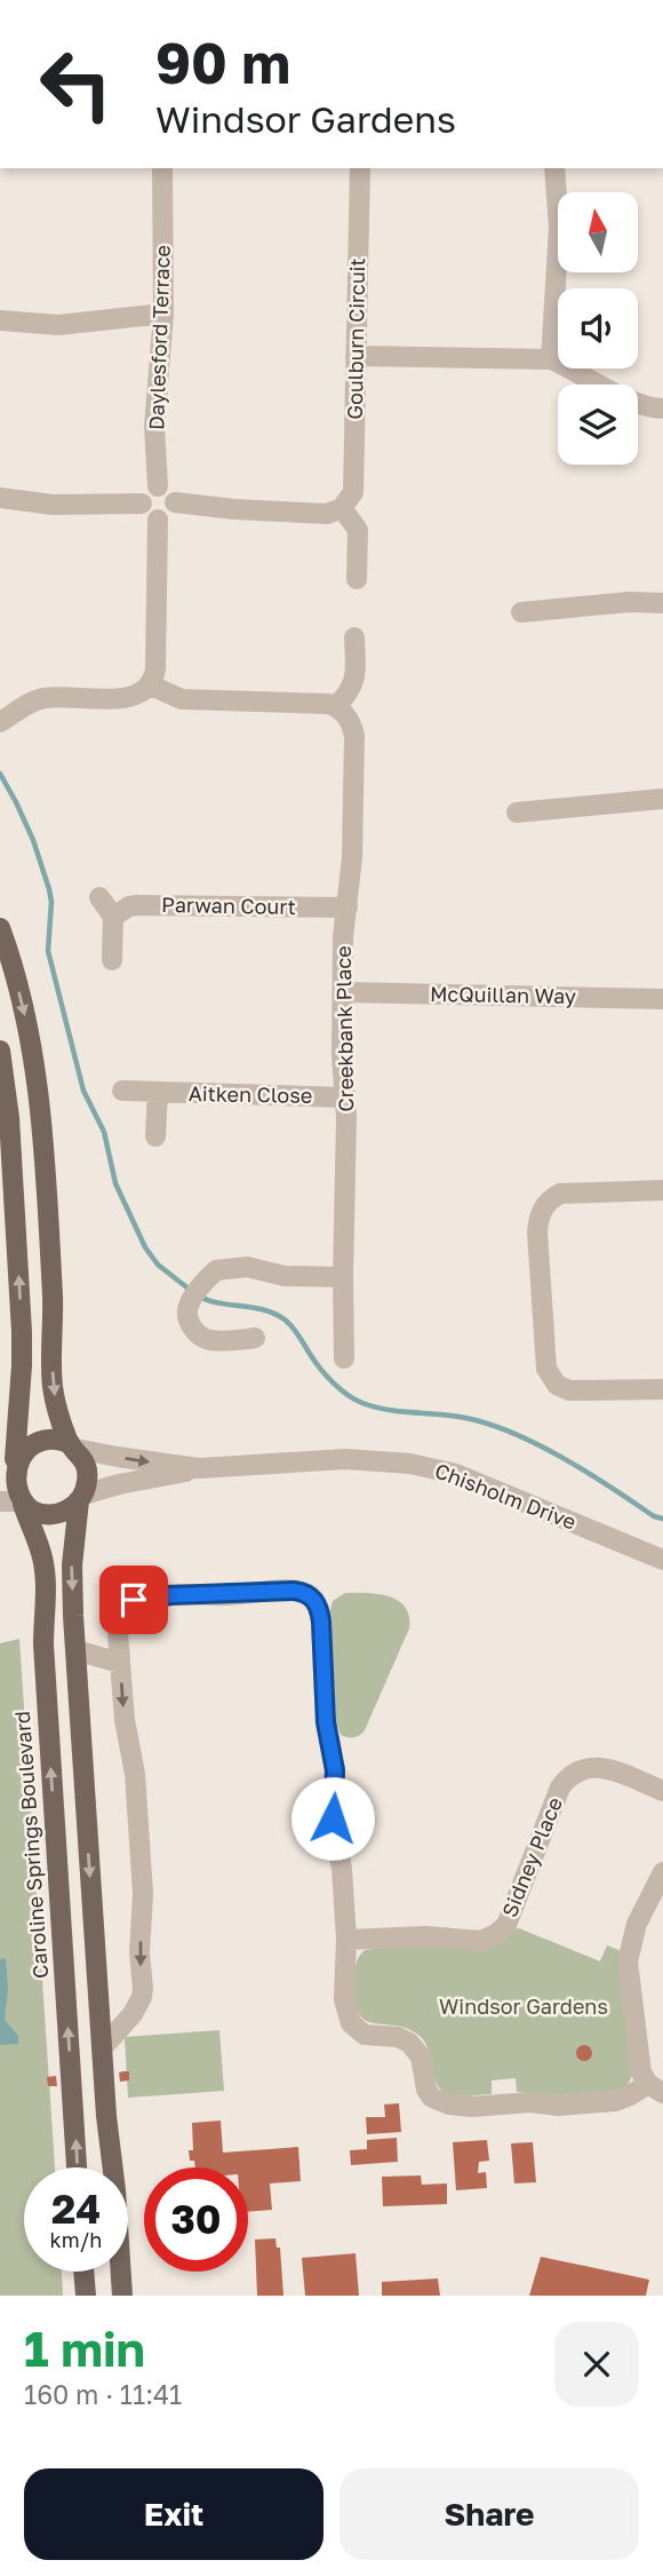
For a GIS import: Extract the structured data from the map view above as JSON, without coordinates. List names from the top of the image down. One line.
{"streets":{"main road":["Caroline Springs Boulevard"],"street":["Daylesford Terrace","Goulburn Circuit","Parwan Court","McQuillan Way","Creekbank Place","Aitken Close","Chisholm Drive","Sidney Place"]},"crossings":[["Parwan Court","Creekbank Place"],["McQuillan Way","Creekbank Place"],["Creekbank Place","Aitken Close"],["Chisholm Drive","Caroline Springs Boulevard"]],"parks":["Windsor Gardens"],"north":"top","page":{"turn":["90 m","Windsor Gardens"],"speed":"24 km/h","limit":"30","heading":["1 min","160 m · 11:41"],"buttons":["Exit","Share"]}}
